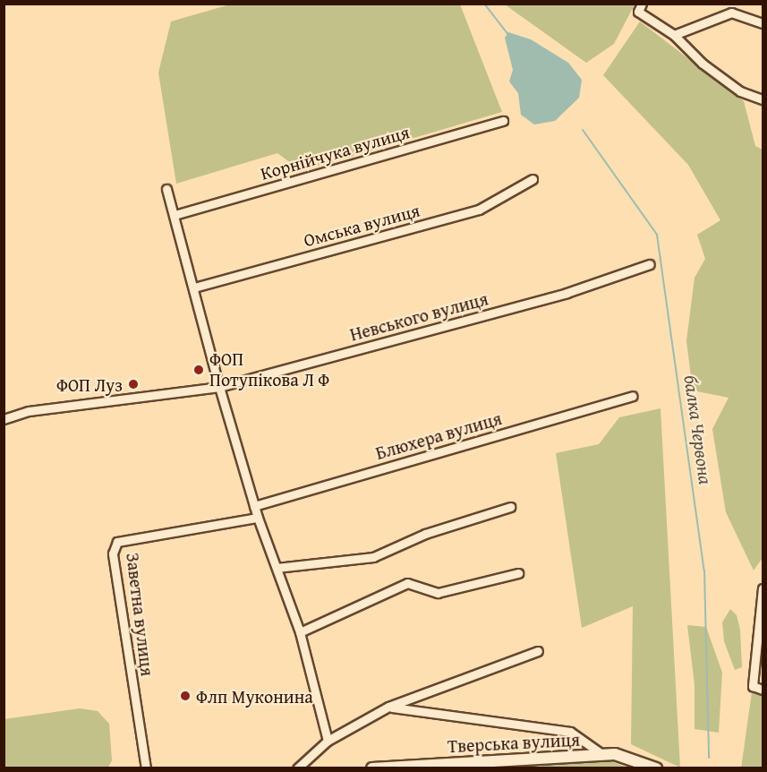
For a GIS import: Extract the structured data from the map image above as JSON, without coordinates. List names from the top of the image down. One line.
{"streets":{"main road":["Тверська вулиця"],"street":["Корнійчука вулиця","Омська вулиця","Невського вулиця","Блюхера вулиця","Заветна вулиця"]},"water":["балка Червона"],"places":["ФОП Потупікова Л Ф","ФОП Луз","Флп Муконина"]}
